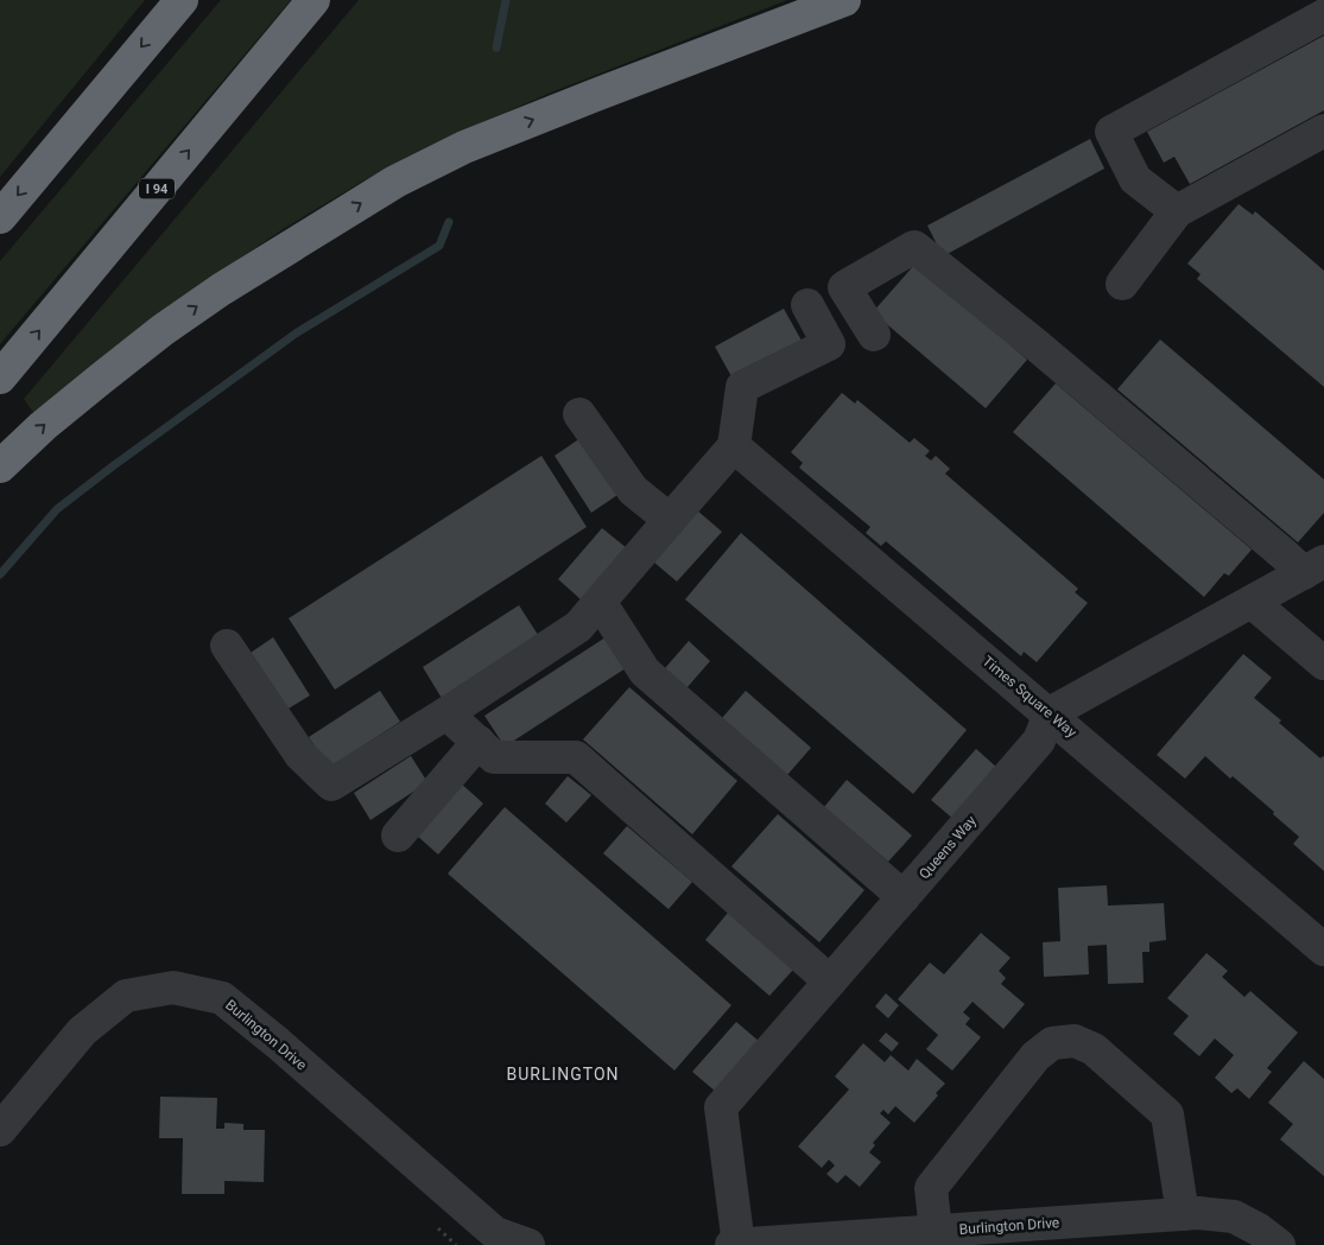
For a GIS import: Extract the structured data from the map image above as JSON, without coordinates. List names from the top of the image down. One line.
{"streets":{"highway":["I 94"],"street":["Times Square Way","Queens Way","Burlington Drive"]},"crossings":[["Times Square Way","Queens Way"],["Queens Way","Burlington Drive"]],"districts":["BURLINGTON"]}
